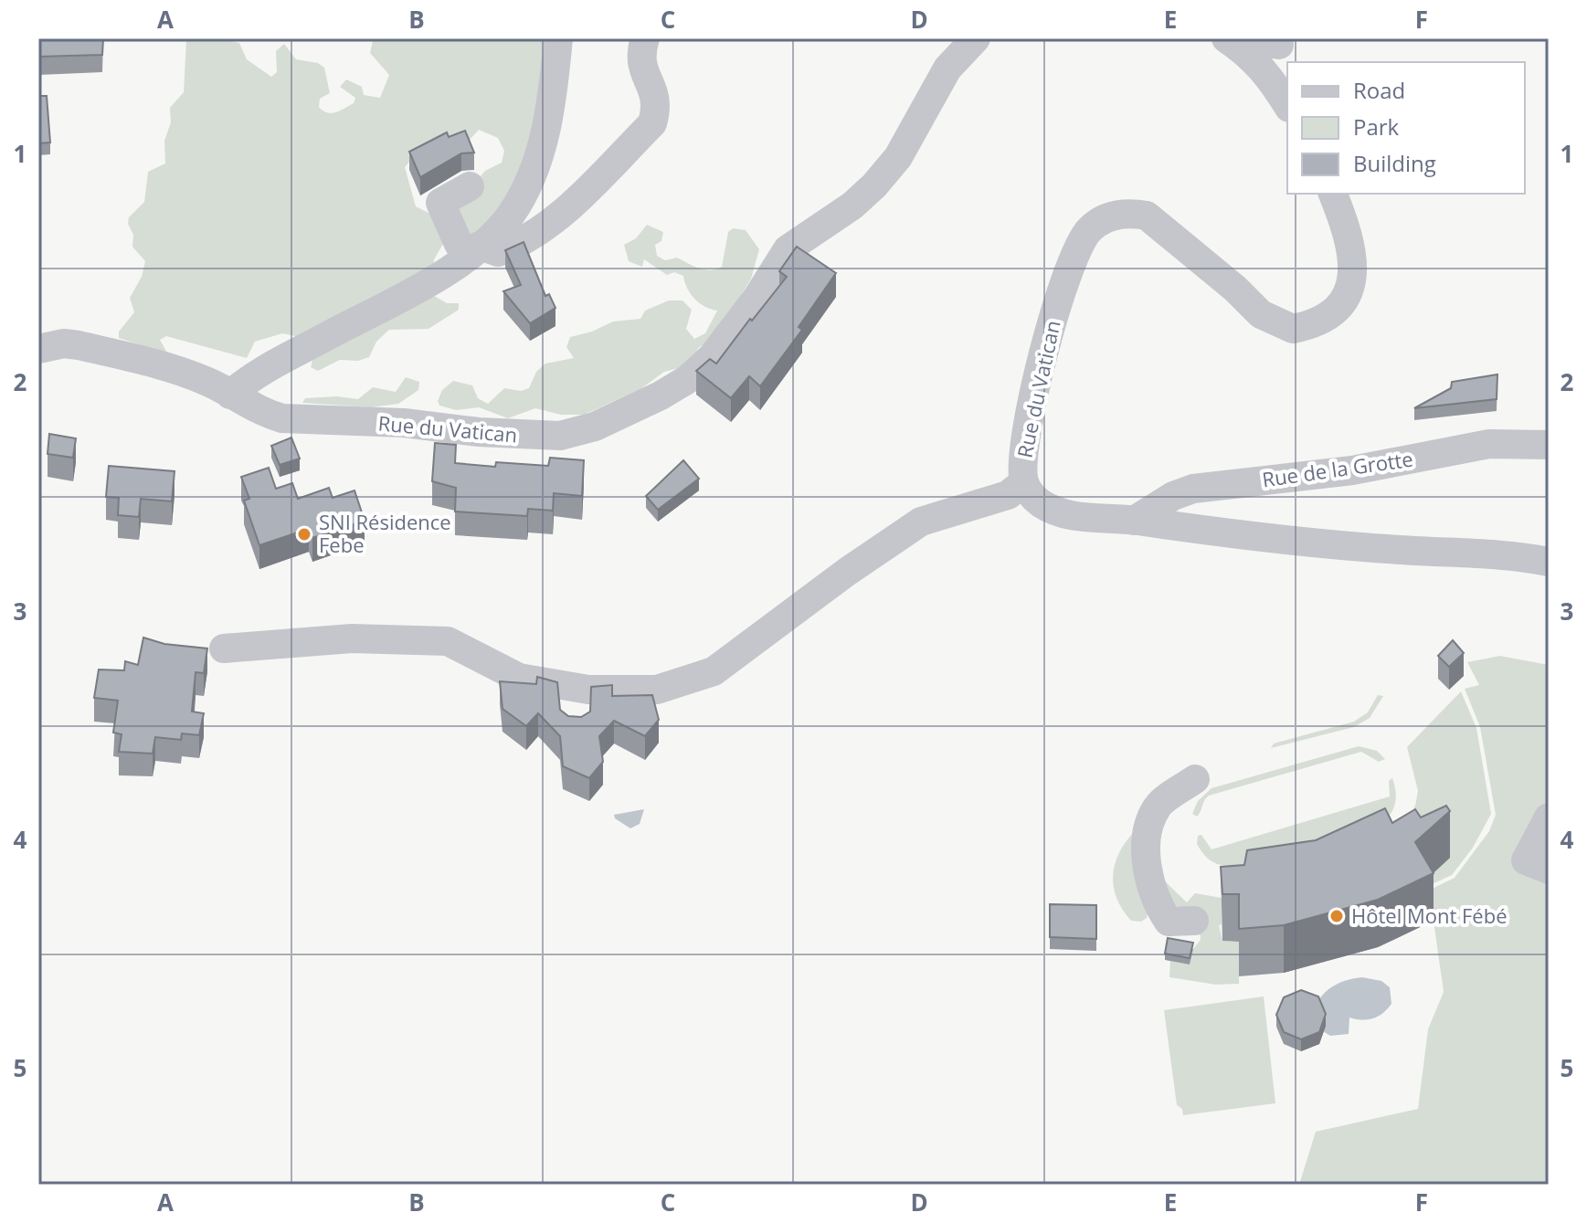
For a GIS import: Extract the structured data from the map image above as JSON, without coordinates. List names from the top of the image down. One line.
{"streets":{"street":["Rue du Vatican","Rue de la Grotte"]},"crossings":[["Rue du Vatican","Rue de la Grotte"]],"places":["SNI Résidence Febe","Hôtel Mont Fébé"],"legend":["Road","Park","Building"],"grid":{"columns":["A","B","C","D","E","F"],"rows":["1","2","3","4","5"]}}
